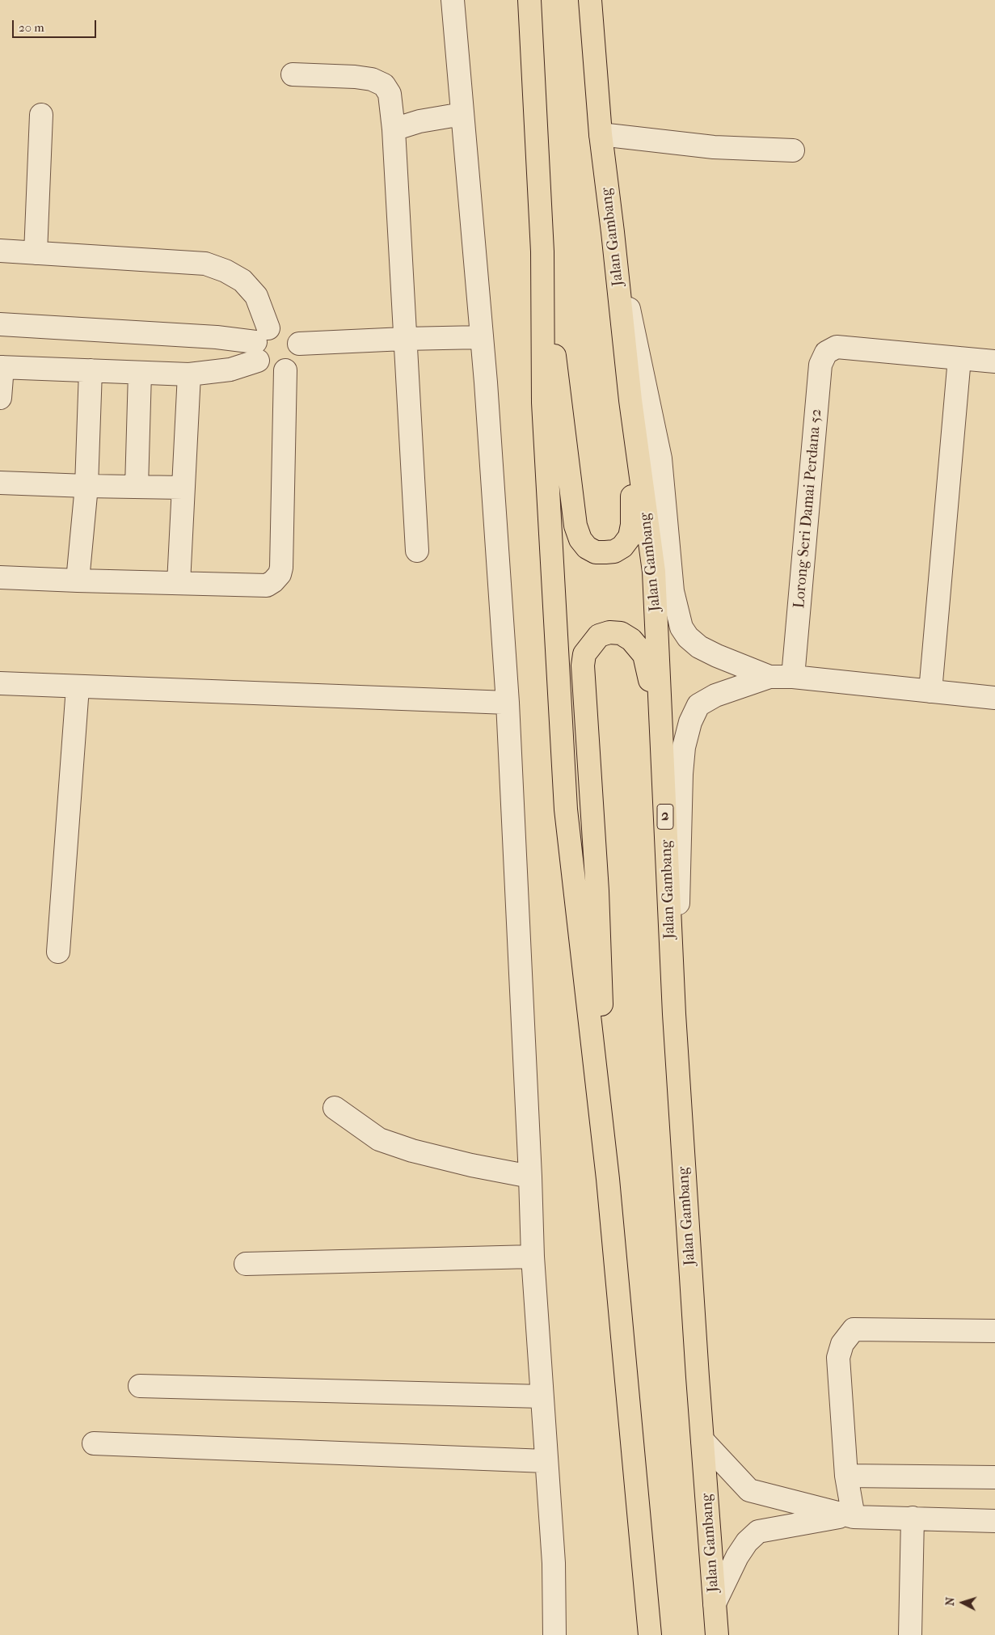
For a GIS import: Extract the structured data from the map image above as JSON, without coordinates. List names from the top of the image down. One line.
{"streets":{"highway":["Jalan Gambang","2"],"street":["Lorong Seri Damai Perdana 52"]},"scale_bar":"20 m","north":"left"}
